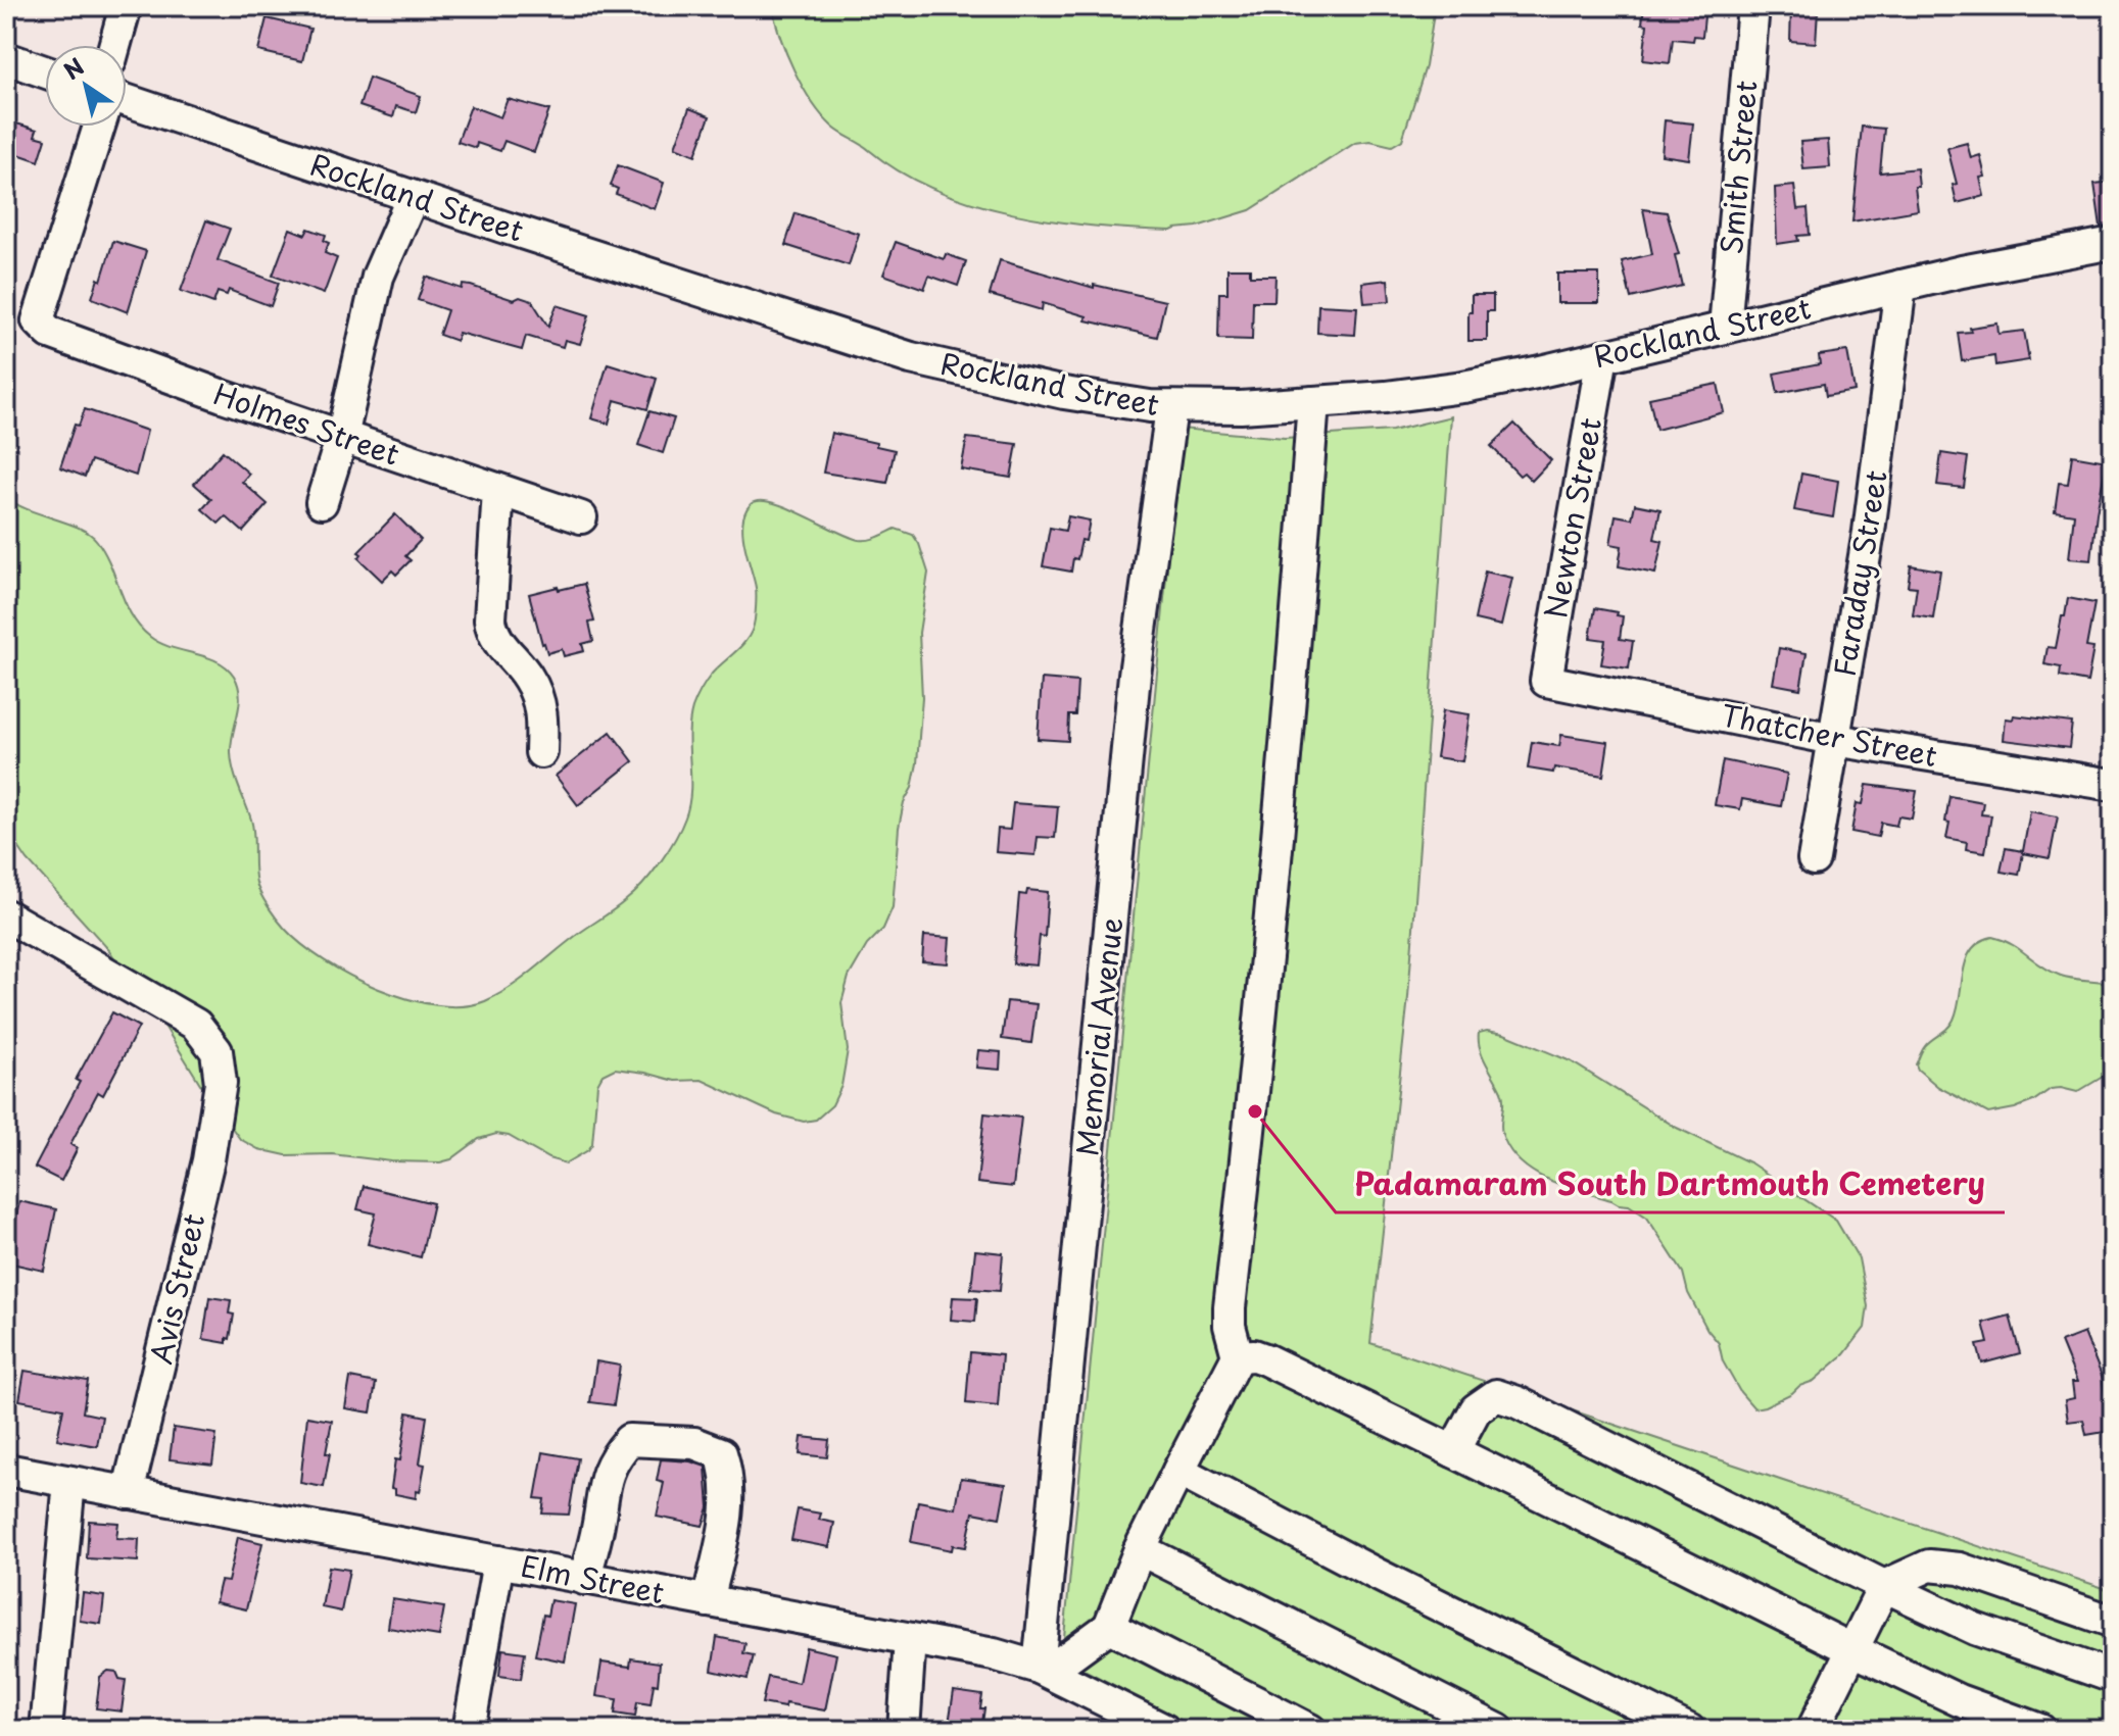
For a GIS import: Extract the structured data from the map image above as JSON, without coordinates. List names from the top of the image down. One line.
{"streets":{"street":["Smith Street","Rockland Street","Holmes Street","Newton Street","Faraday Street","Thatcher Street","Memorial Avenue","Avis Street","Elm Street"]},"crossings":[["Smith Street","Rockland Street"],["Rockland Street","Newton Street"],["Rockland Street","Faraday Street"],["Rockland Street","Memorial Avenue"],["Newton Street","Thatcher Street"],["Faraday Street","Thatcher Street"],["Memorial Avenue","Elm Street"],["Avis Street","Elm Street"]],"places":["Padamaram South Dartmouth Cemetery"],"north":"top left"}
